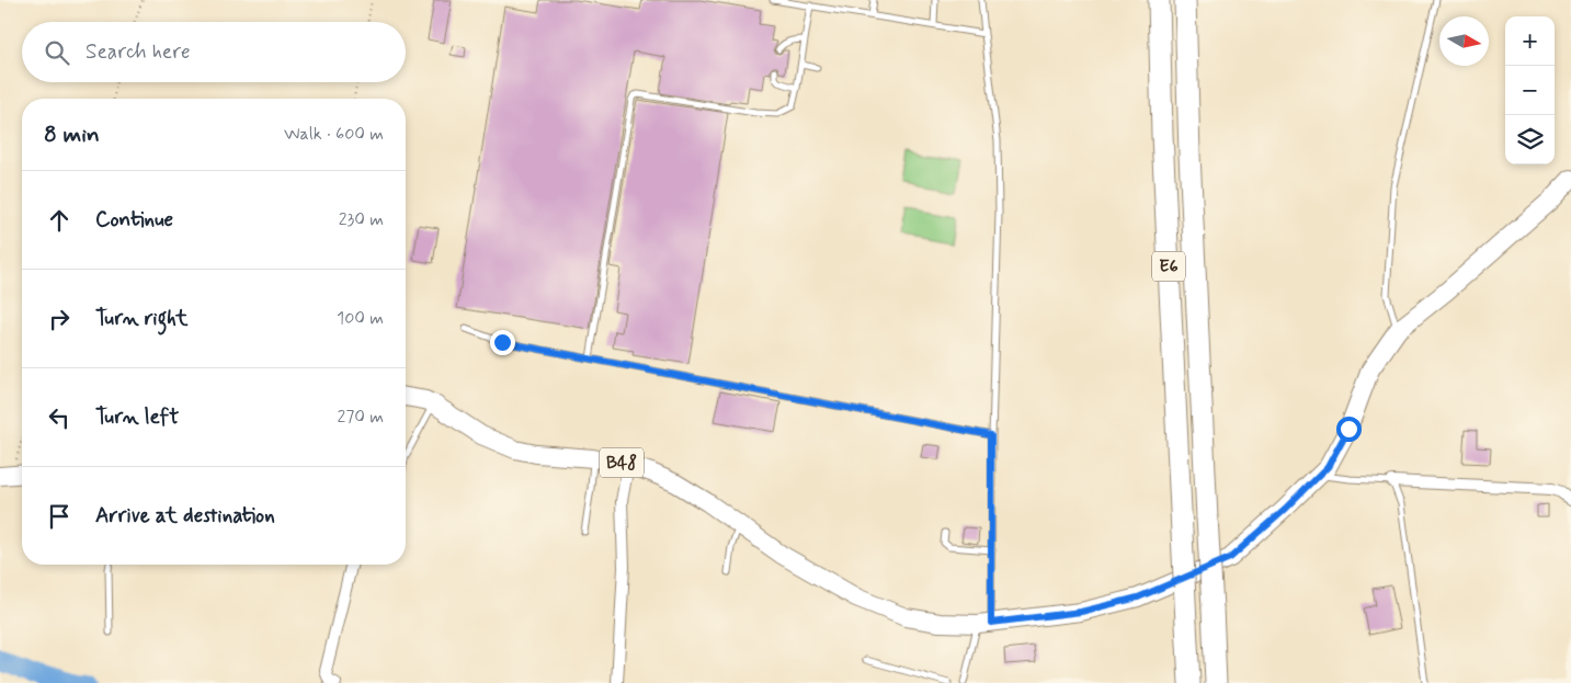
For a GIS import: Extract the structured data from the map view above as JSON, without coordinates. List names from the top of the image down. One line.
{"streets":{"highway":["E6"],"main road":["B48"]},"north":"right","page":{"map_buttons":["+","−"],"search":"Search here","heading":["8 min","Walk · 600 m"],"list":[["Continue","230 m"],["Turn right","100 m"],["Turn left","270 m"],"Arrive at destination"]}}
